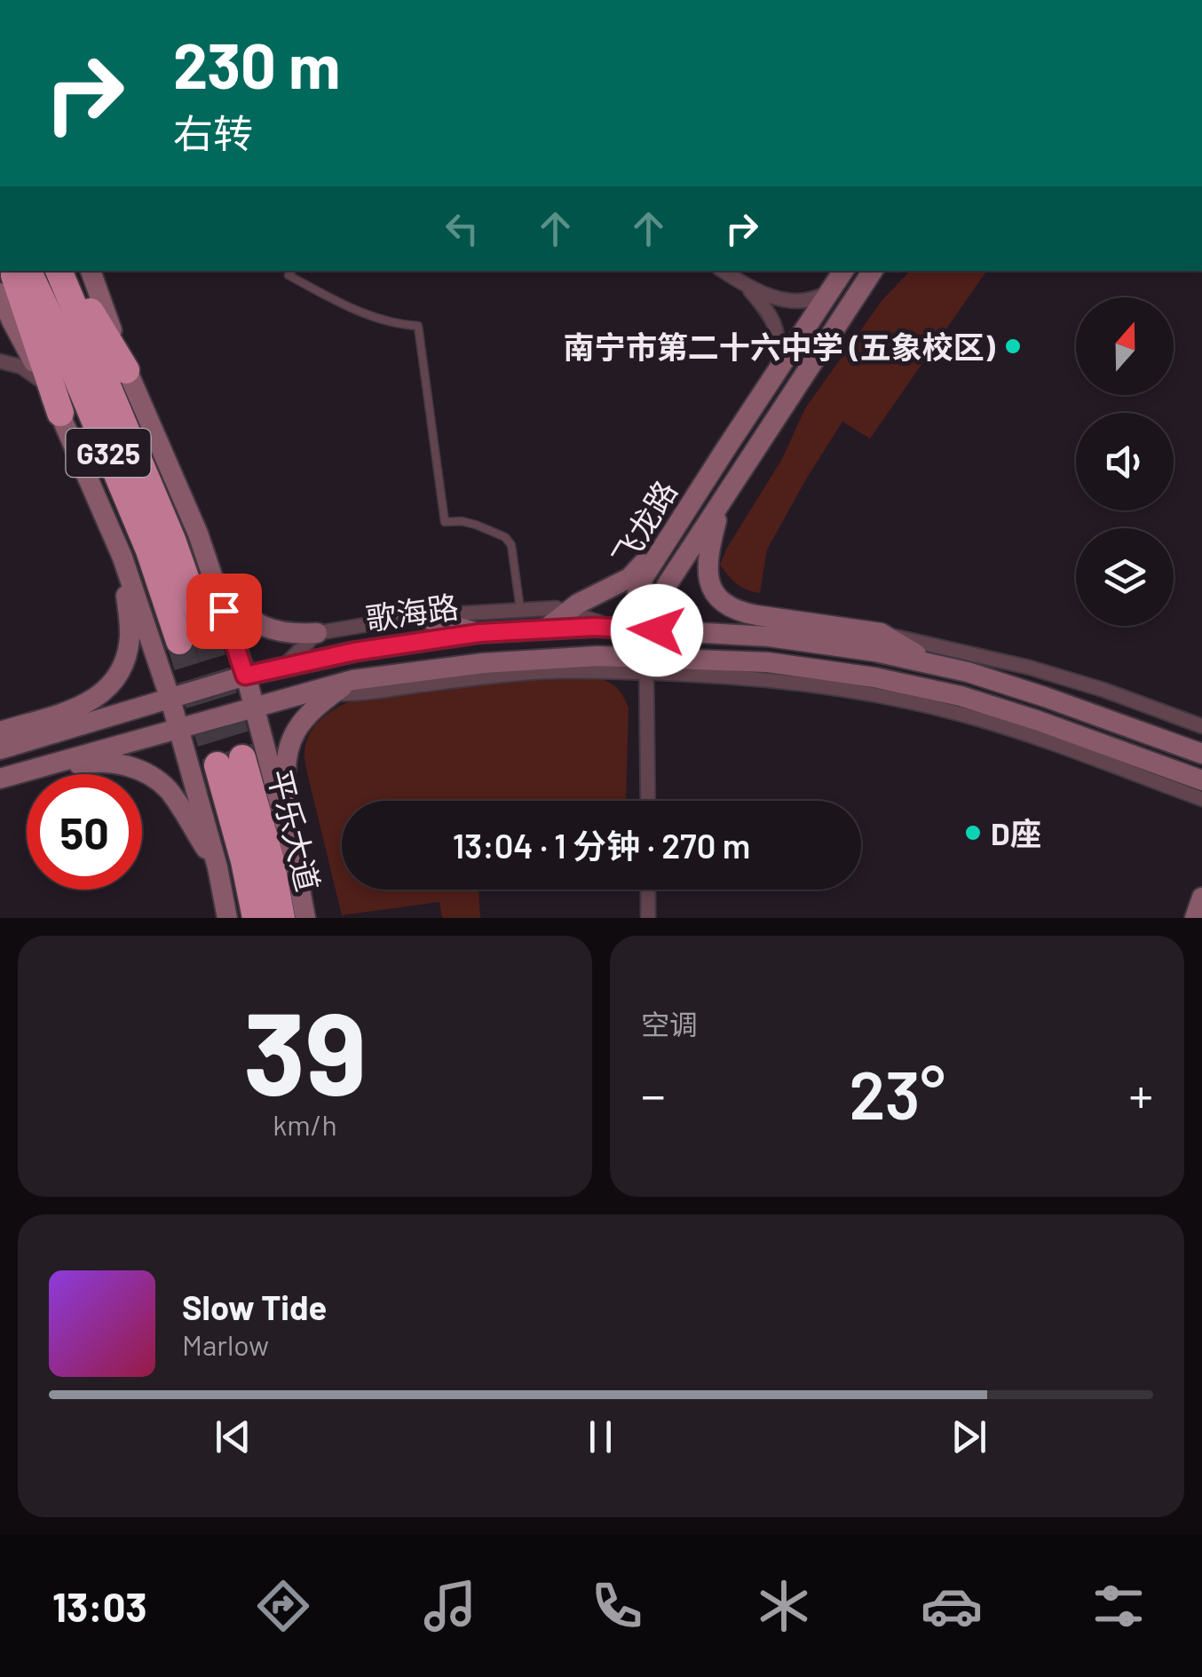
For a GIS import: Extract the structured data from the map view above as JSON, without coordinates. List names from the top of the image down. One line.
{"streets":{"highway":["G325","平乐大道"],"main road":["飞龙路","歌海路"]},"crossings":[["飞龙路","歌海路"]],"places":["南宁市第二十六中学 (五象校区)","D座"],"north":"top","page":{"turn":["230 m","右转"],"limit":"50","trip":"13:04 · 1 分钟 · 270 m","tile":[["39","km/h"],"空调"],"heat":["−","23°","+"],"song":["Slow Tide","Marlow"],"tabs":"13:03"}}
